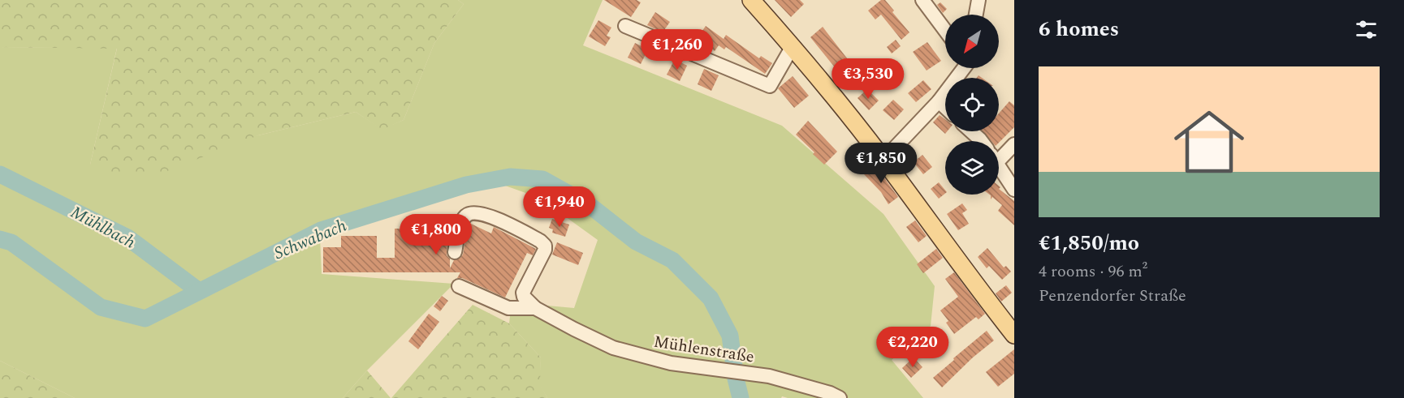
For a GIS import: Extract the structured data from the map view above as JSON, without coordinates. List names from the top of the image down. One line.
{"streets":{"street":["Mühlenstraße"]},"water":["Mühlbach","Schwabach"],"north":"bottom left","page":{"heading":"6 homes","price":["€1,260","€3,530","€1,850","€1,940","€1,800","€2,220"],"list":[{"name":"€1,850/mo","note":"4 rooms · 96 m² · Penzendorfer Straße"}]}}
